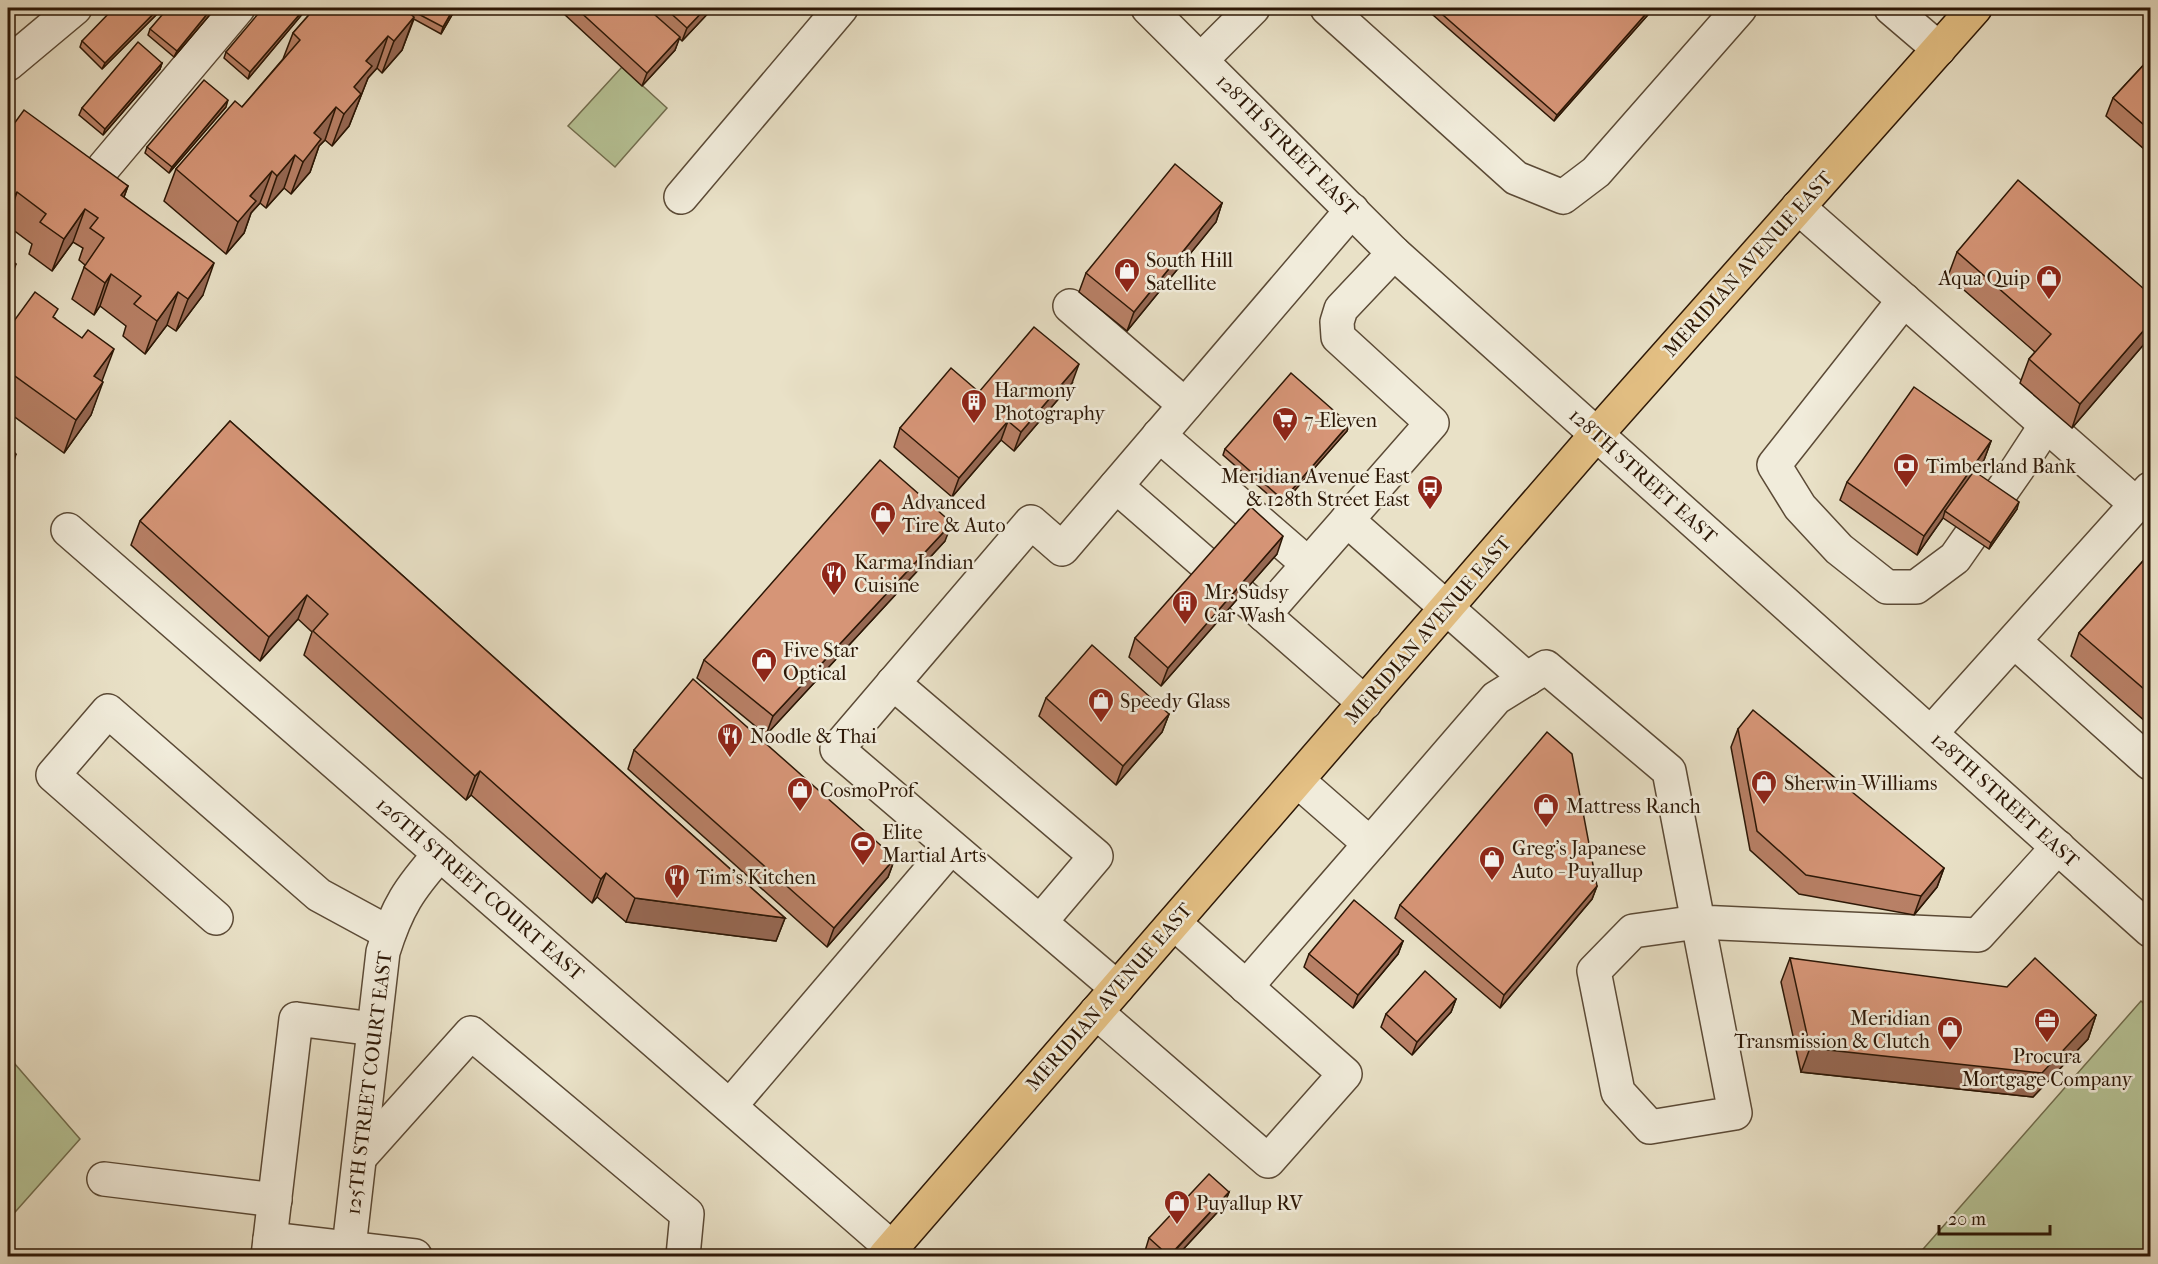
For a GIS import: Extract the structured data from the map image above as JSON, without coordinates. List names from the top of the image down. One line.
{"streets":{"main road":["MERIDIAN AVENUE EAST"],"street":["128TH STREET EAST","126TH STREET COURT EAST","125TH STREET COURT EAST"]},"crossings":[["128TH STREET EAST","MERIDIAN AVENUE EAST"],["MERIDIAN AVENUE EAST","126TH STREET COURT EAST"],["126TH STREET COURT EAST","125TH STREET COURT EAST"]],"places":{"shop":["South Hill Satellite","Aqua Quip","Advanced Tire & Auto","Five Star Optical","Speedy Glass","Sherwin-Williams","CosmoProf","Mattress Ranch","Greg's Japanese Auto - Puyallup","Meridian Transmission & Clutch","Puyallup RV"],"building":["Harmony Photography","Mr. Sudsy Car Wash"],"supermarket":["7-Eleven"],"bank":["Timberland Bank"],"bus stop":["Meridian Avenue East & 128th Street East"],"restaurant":["Karma Indian Cuisine","Noodle & Thai","Tim's Kitchen"],"sports":["Elite Martial Arts"],"office":["Procura Mortgage Company"]},"scale_bar":"20 m"}
